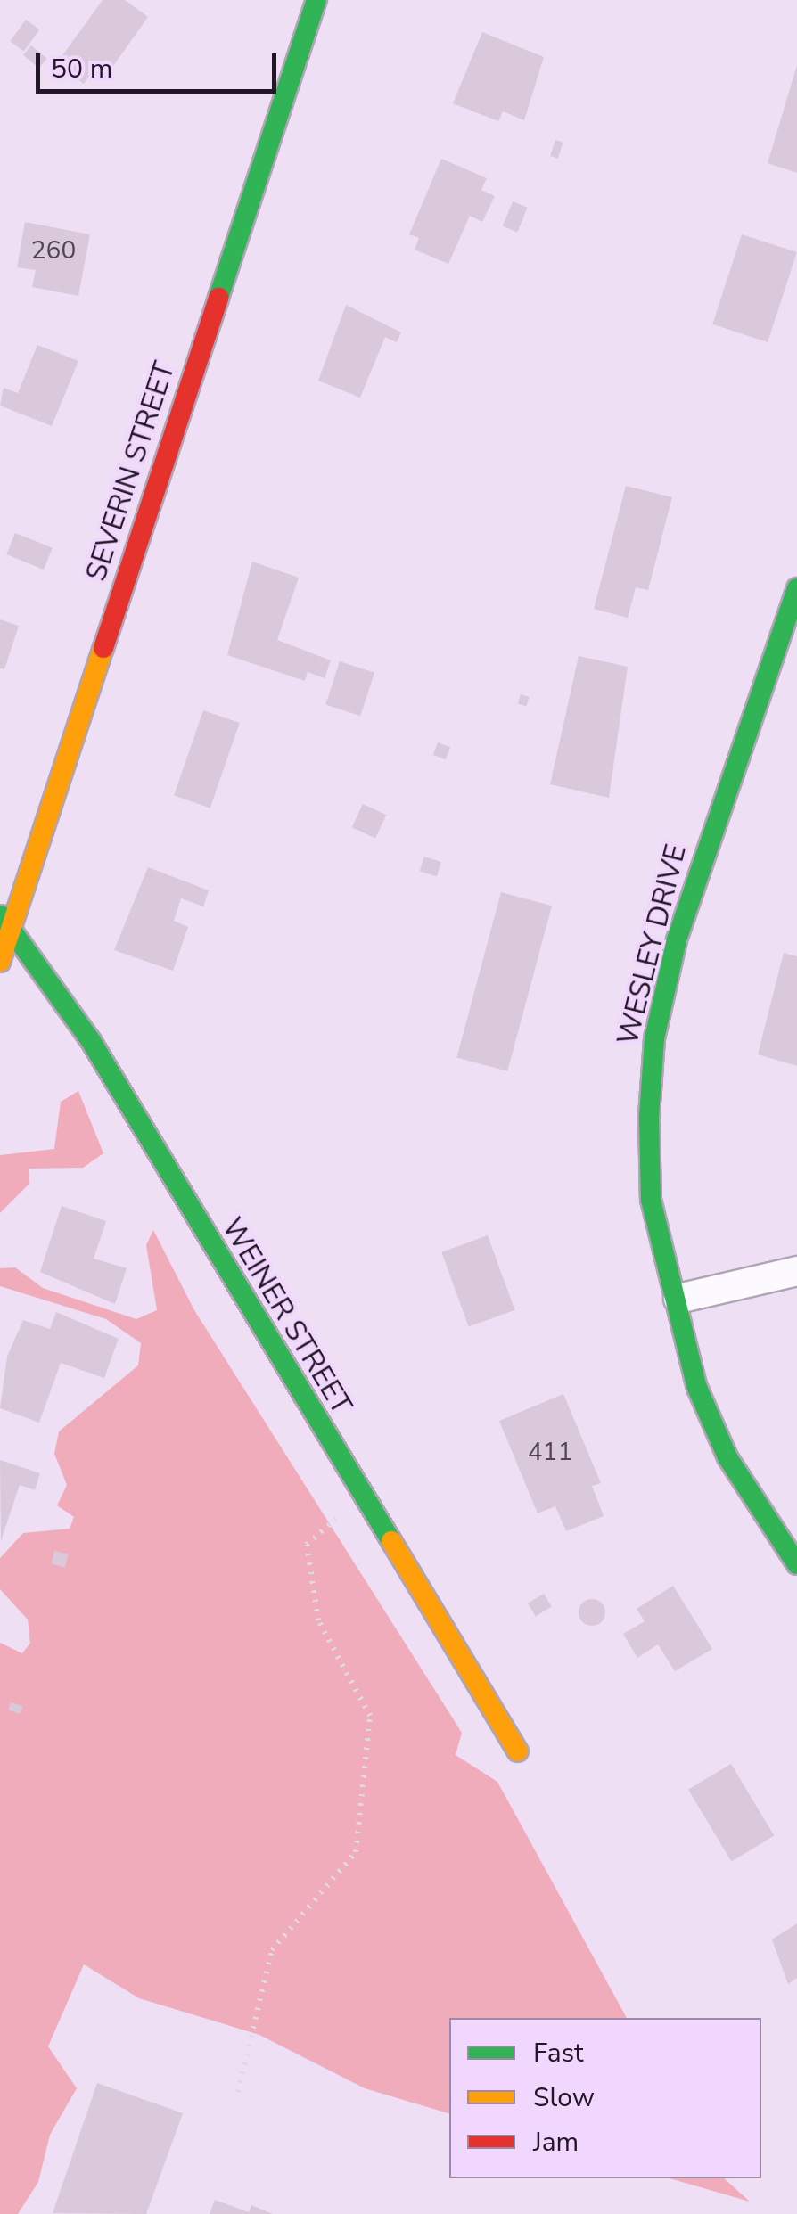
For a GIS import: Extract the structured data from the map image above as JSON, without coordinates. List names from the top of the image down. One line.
{"streets":{"street":["SEVERIN STREET","WESLEY DRIVE","WEINER STREET"]},"crossings":[["SEVERIN STREET","WEINER STREET"]],"house_numbers":["260","411"],"legend":["Fast","Slow","Jam"],"scale_bar":"50 m"}
